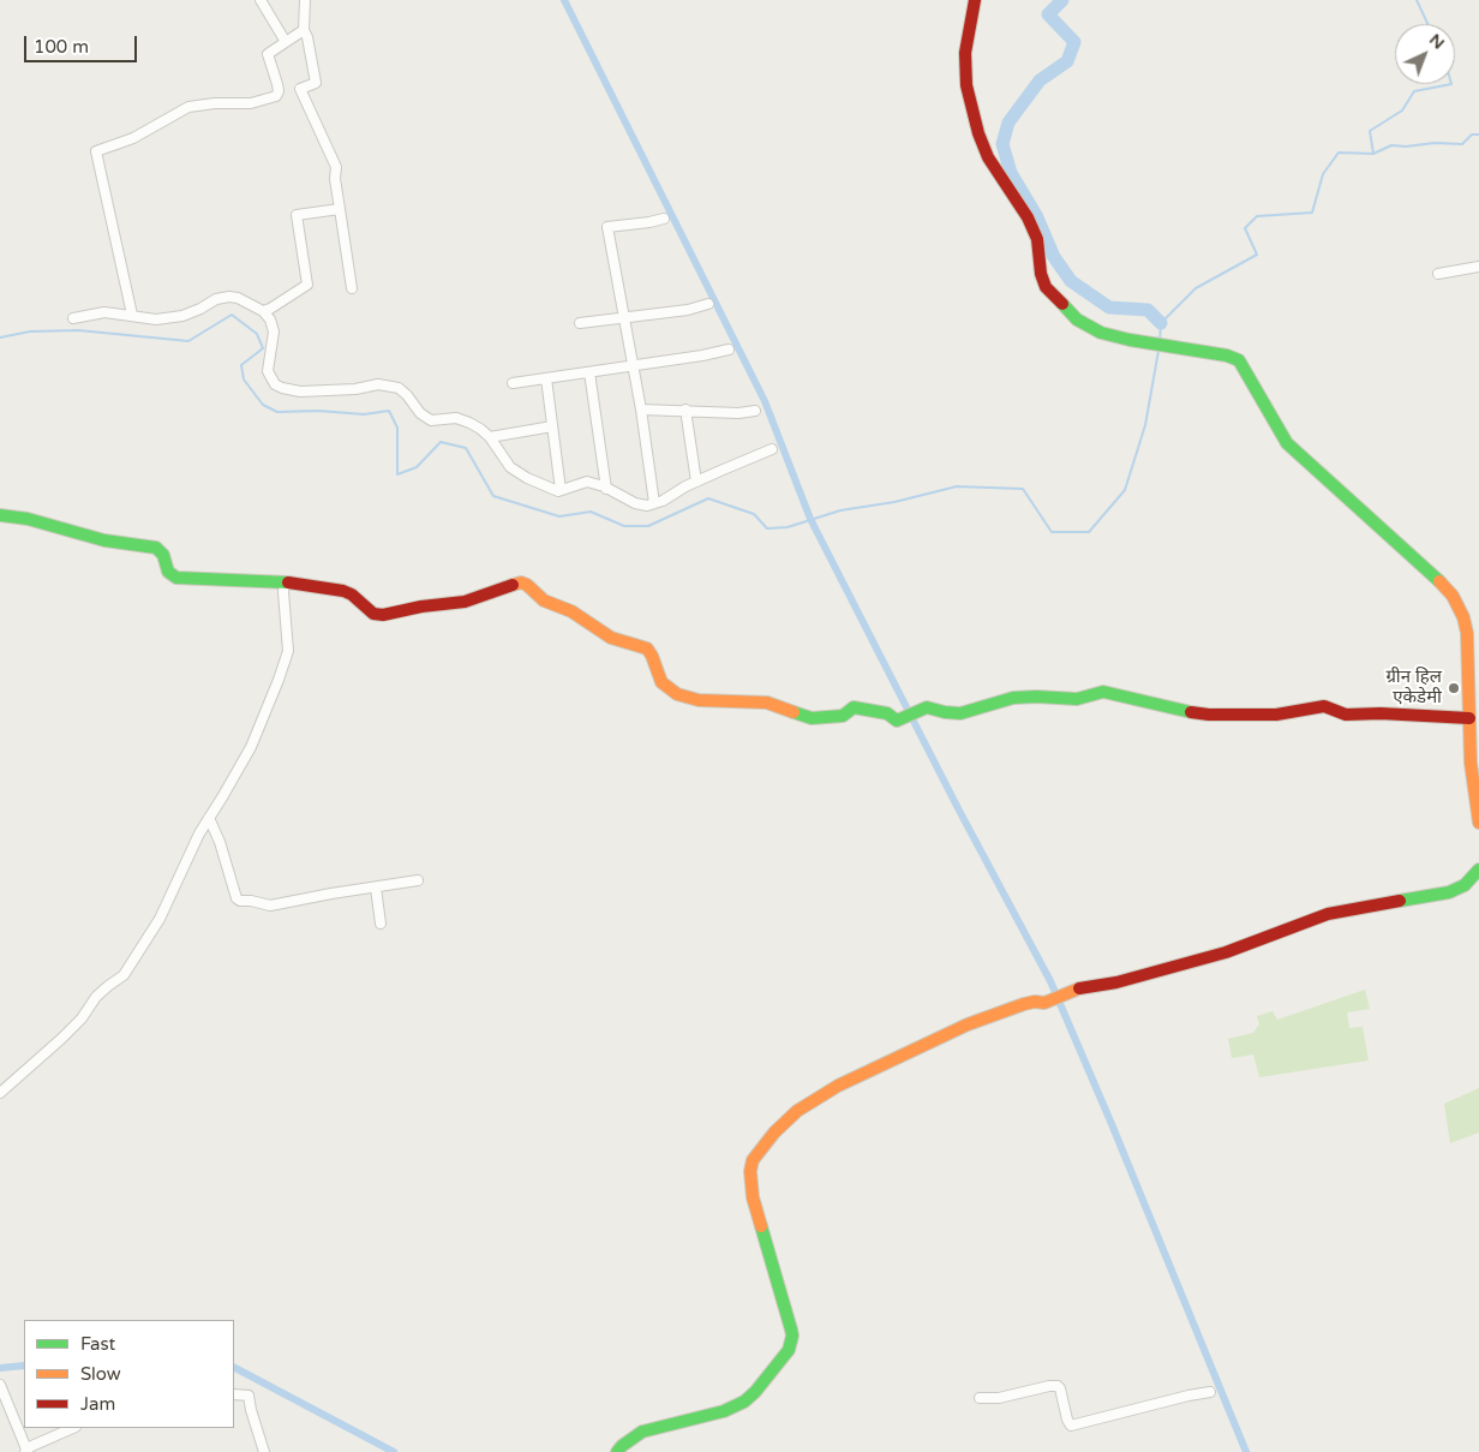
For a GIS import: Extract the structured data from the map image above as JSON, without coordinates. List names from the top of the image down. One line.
{"places":["ग्रीन हिल एकेडेमी"],"legend":["Fast","Slow","Jam"],"scale_bar":"100 m","north":"top right"}
